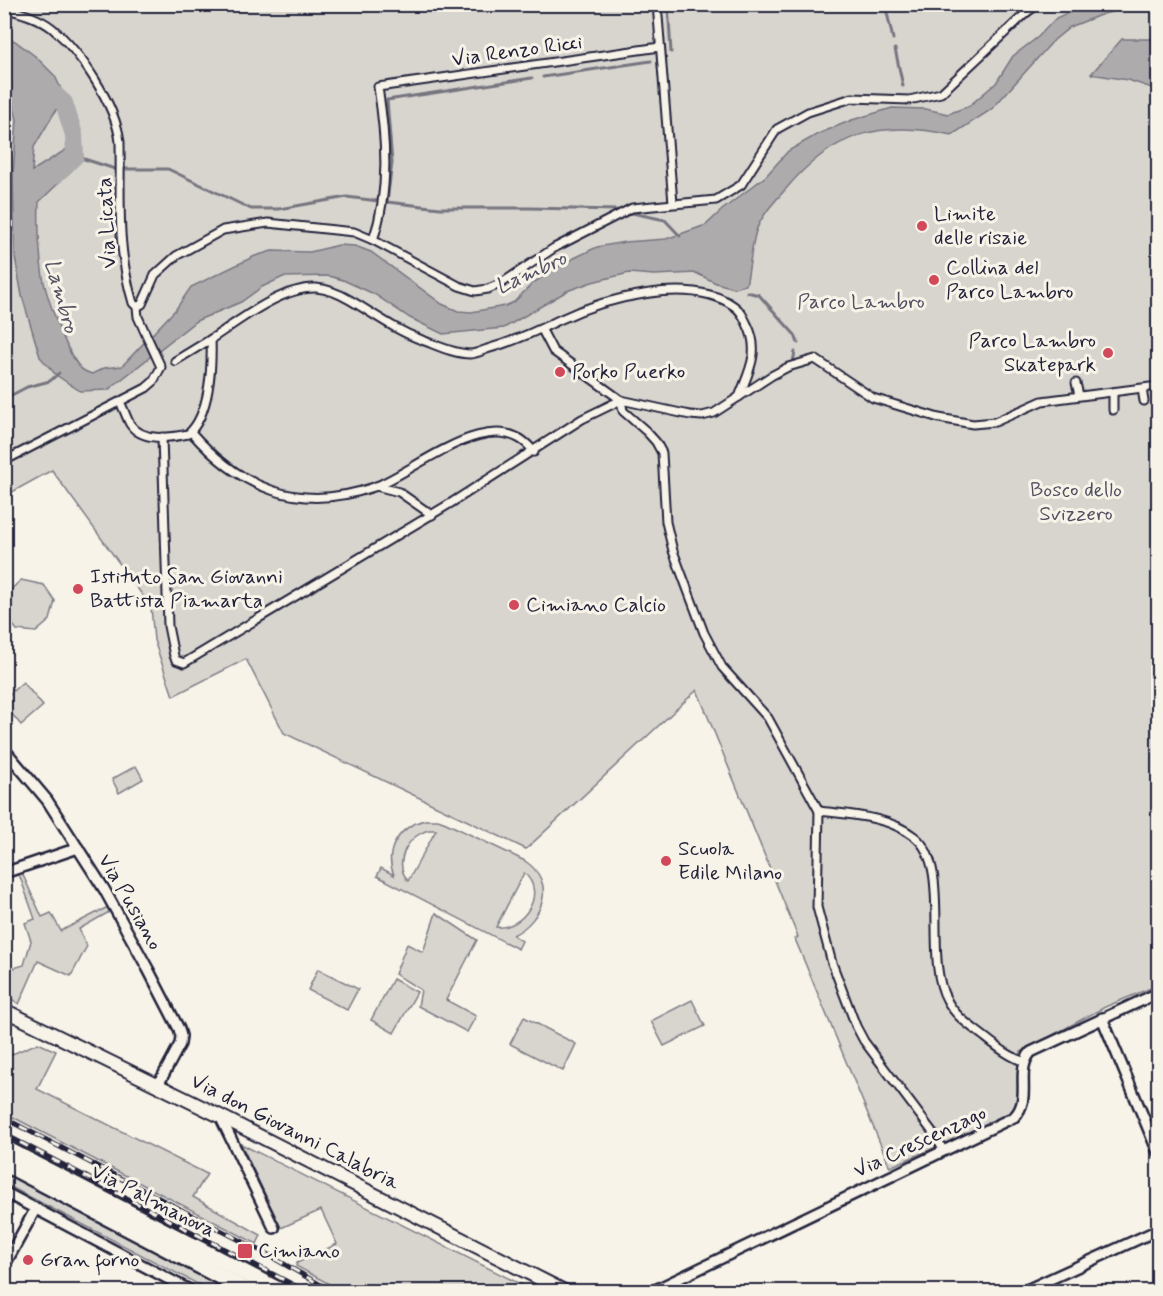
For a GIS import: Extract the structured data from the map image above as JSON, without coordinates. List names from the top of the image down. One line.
{"streets":{"highway":["Via Palmanova"],"street":["Via Renzo Ricci","Via Licata","Via Pusiano","Via don Giovanni Calabria","Via Crescenzago"]},"crossings":[["Via Pusiano","Via don Giovanni Calabria"]],"water":["Lambro"],"parks":["Parco Lambro","Bosco dello Svizzero"],"places":{"other":["Limite delle risaie","Collina del Parco Lambro","Parco Lambro Skatepark","Porko Puerko","Istituto San Giovanni Battista Piamarta","Cimiano Calcio","Scuola Edile Milano","Gran forno"],"transit":["Cimiano"]}}
